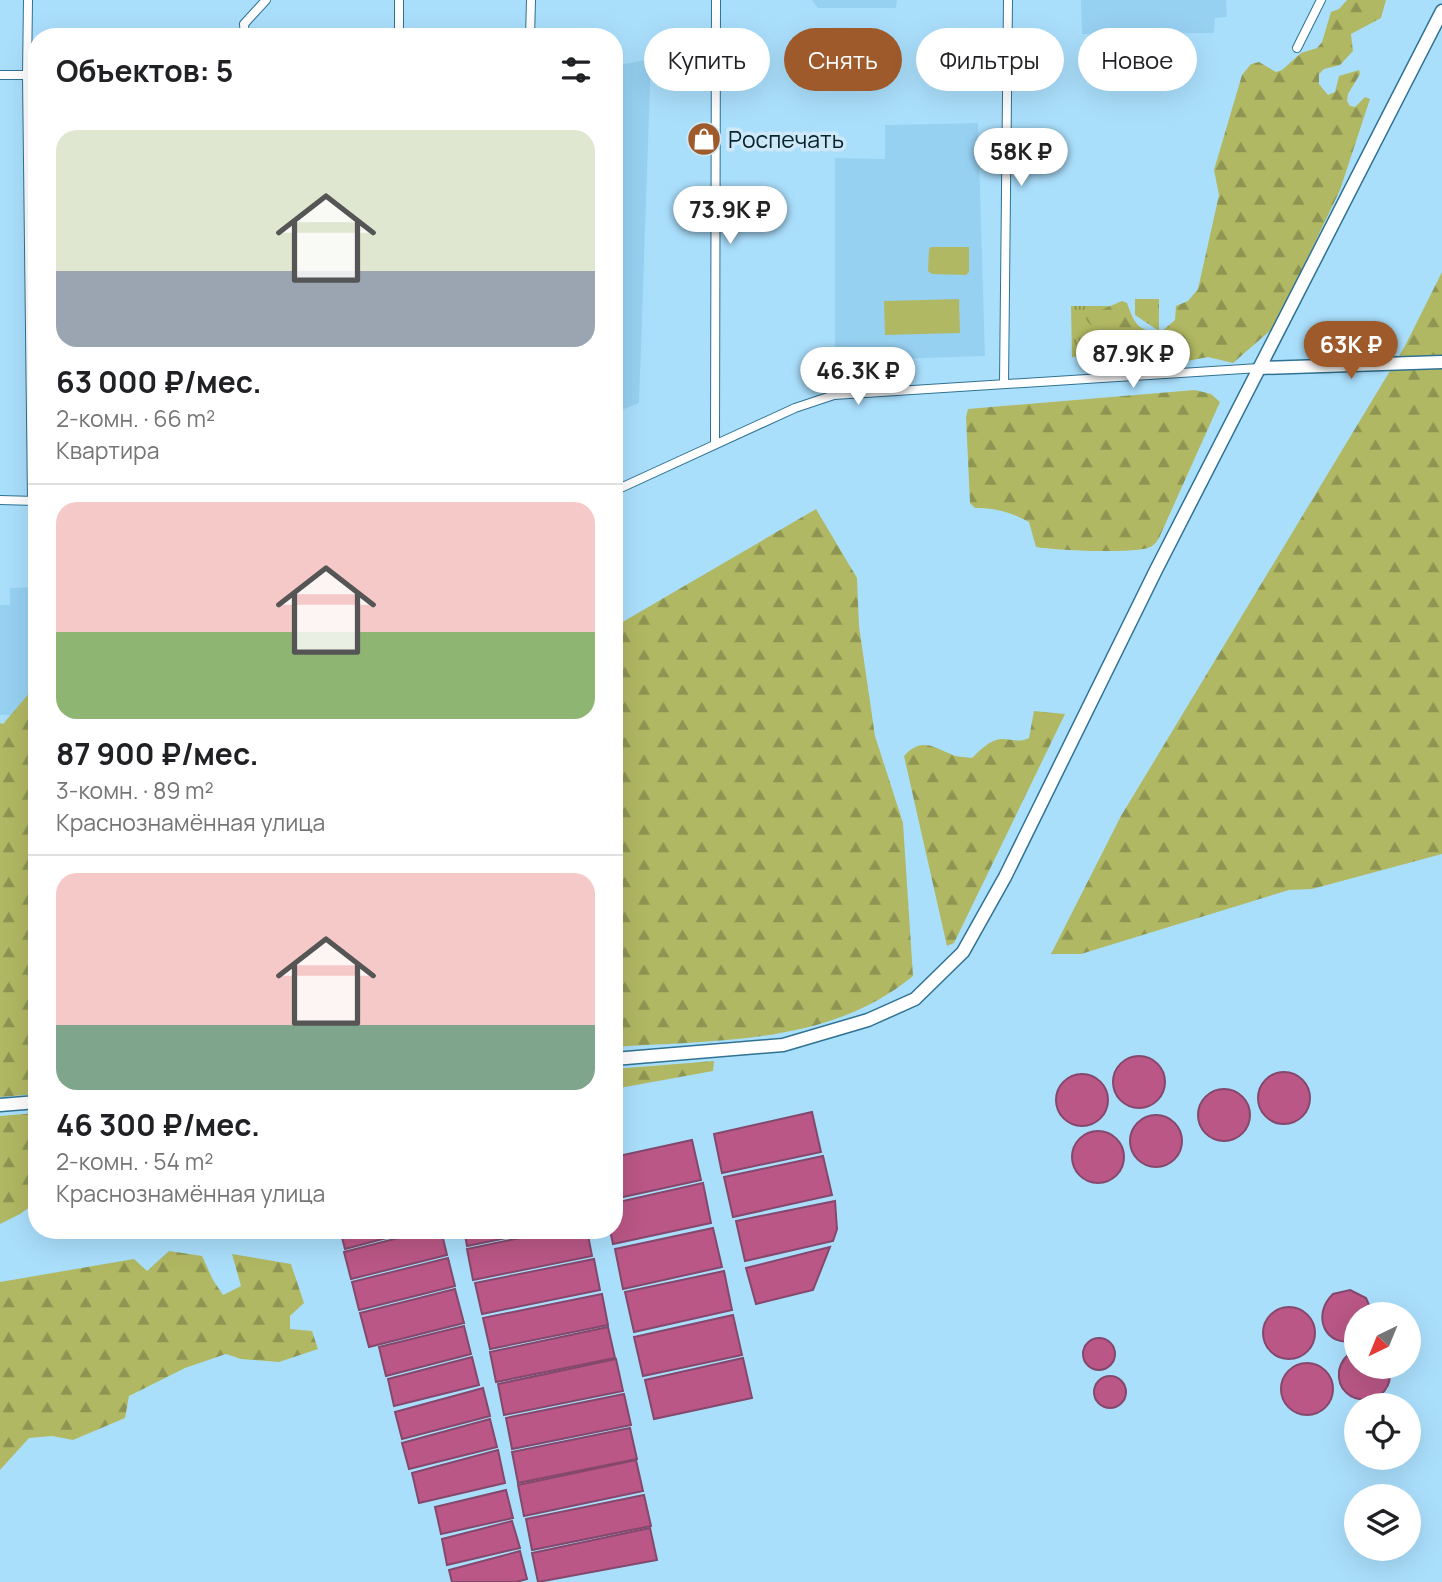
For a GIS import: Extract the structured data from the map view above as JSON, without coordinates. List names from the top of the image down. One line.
{"places":{"shop":["Роспечать"]},"north":"bottom left","page":{"chip":["Купить","Снять","Фильтры","Новое"],"heading":"Объектов: 5","list":[{"name":"63 000 ₽/мес.","note":"2-комн. · 66 m² · Квартира"},{"name":"87 900 ₽/мес.","note":"3-комн. · 89 m² · Краснознамённая улица"},{"name":"46 300 ₽/мес.","note":"2-комн. · 54 m² · Краснознамённая улица"}],"price":["58K ₽","73.9K ₽","63K ₽","87.9K ₽","46.3K ₽"]}}
